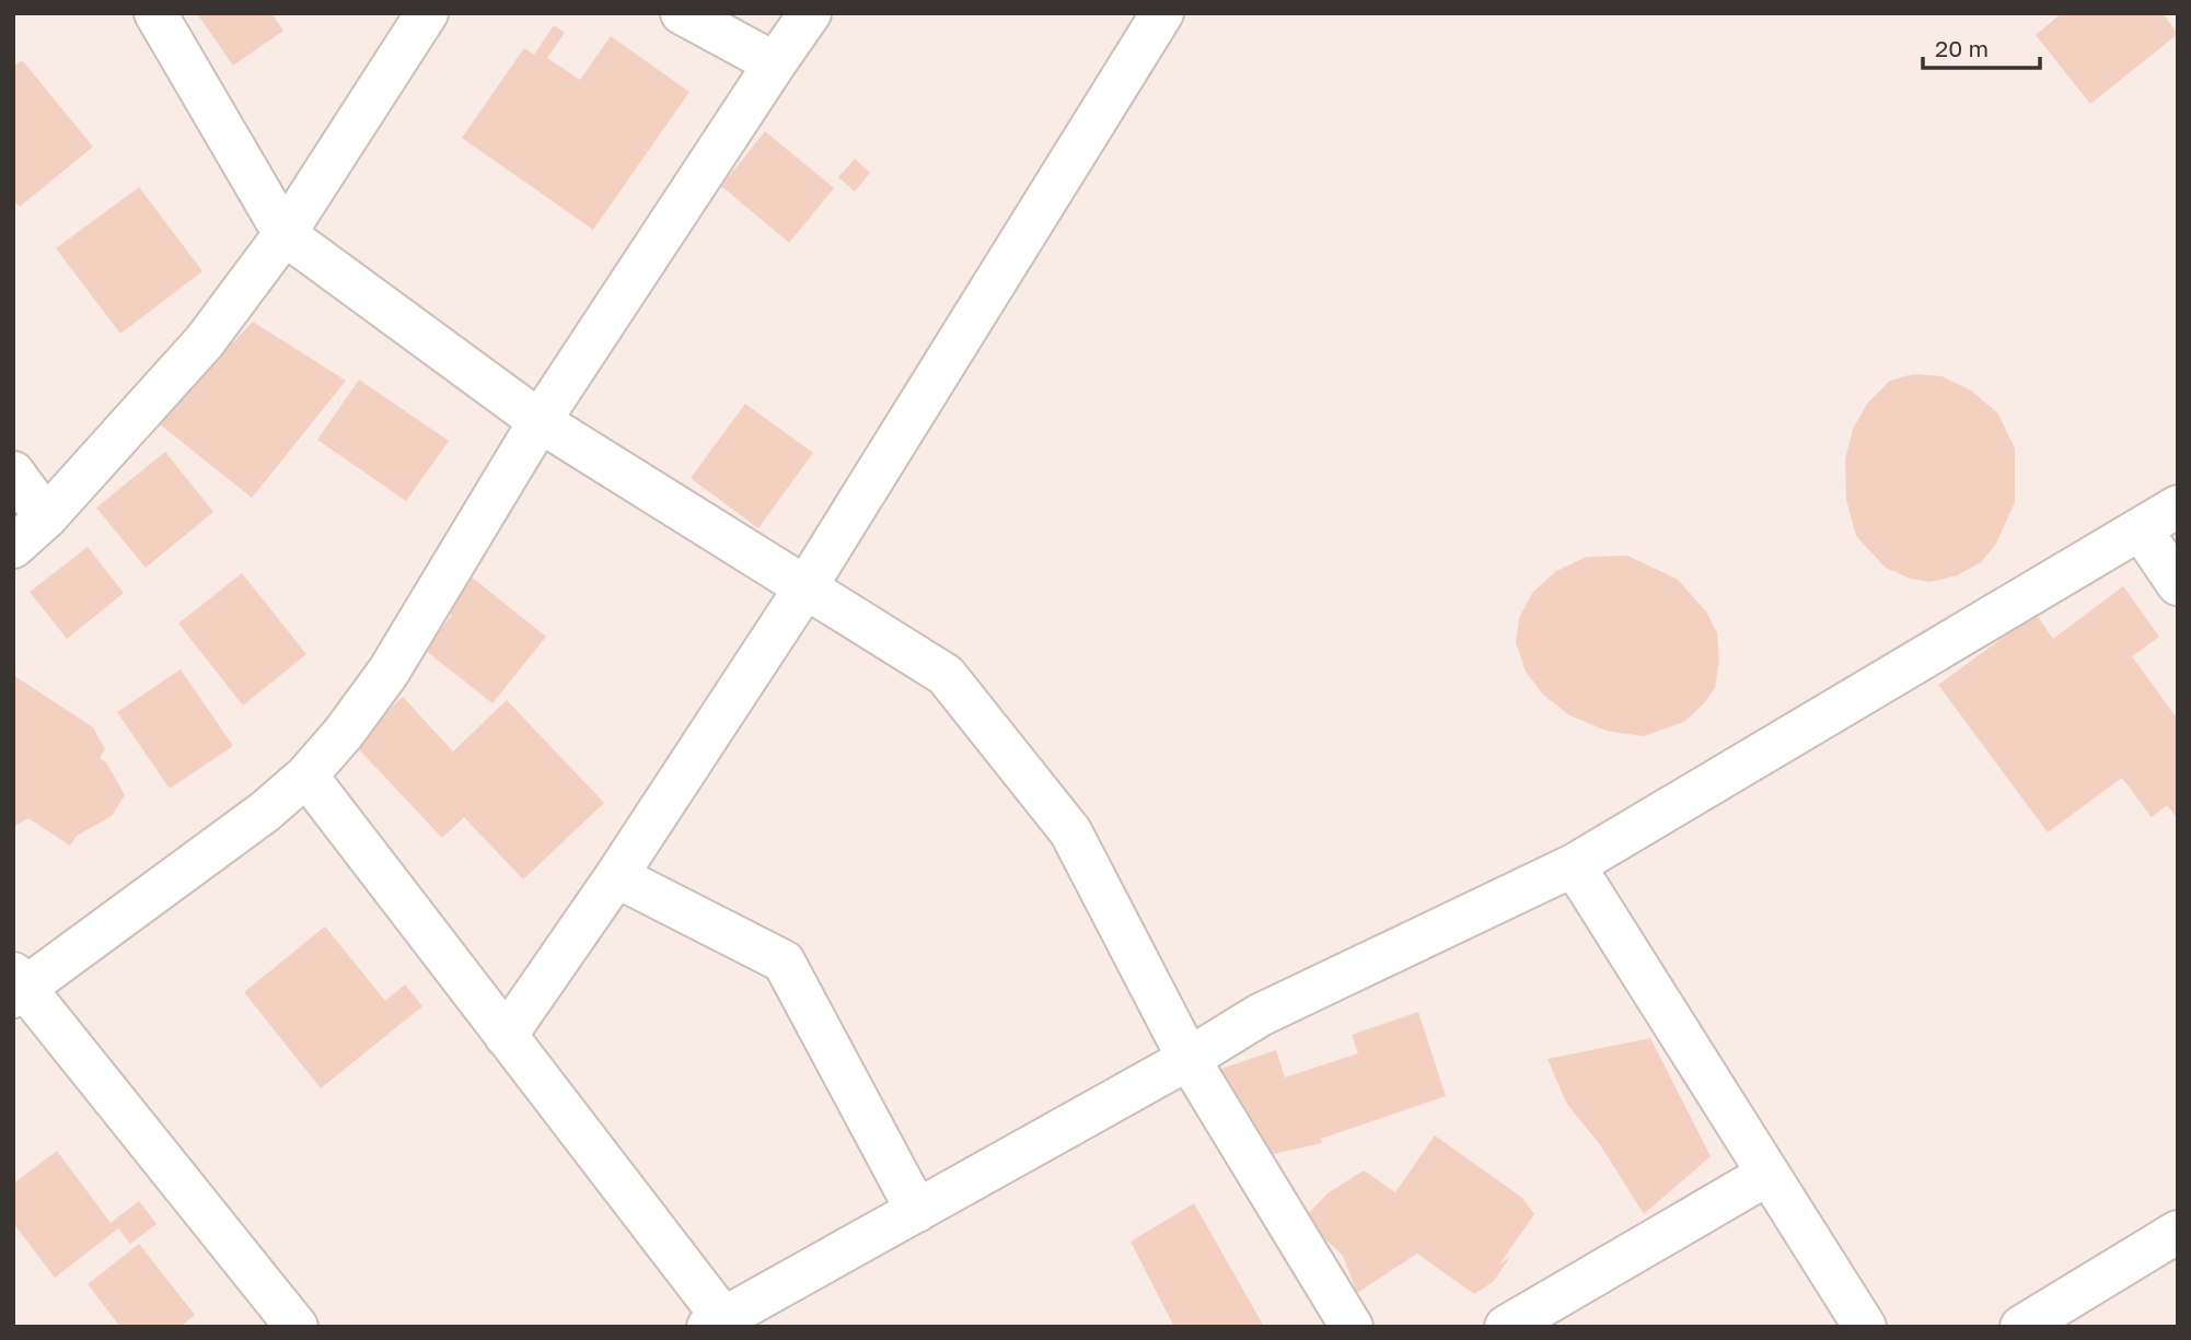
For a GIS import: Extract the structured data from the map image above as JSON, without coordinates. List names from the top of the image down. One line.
{"scale_bar":"20 m"}
